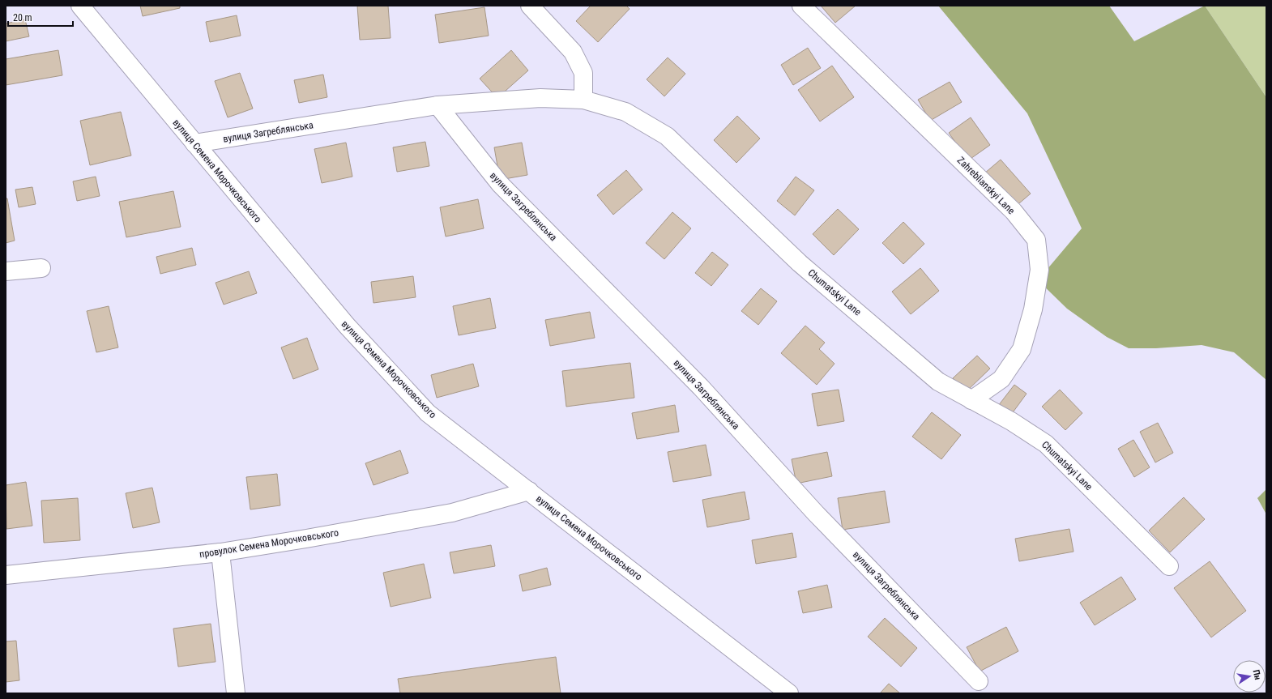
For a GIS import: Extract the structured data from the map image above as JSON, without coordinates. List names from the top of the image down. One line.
{"streets":{"street":["вулиця Загреблянська","вулиця Семена Морочковського","Zahreblianskyi Lane","Chumatskyi Lane","провулок Семена Морочковського"]},"crossings":[["вулиця Загреблянська","вулиця Семена Морочковського"],["вулиця Загреблянська","Chumatskyi Lane"],["вулиця Семена Морочковського","провулок Семена Морочковського"],["Zahreblianskyi Lane","Chumatskyi Lane"]],"scale_bar":"20 m","north":"right"}
